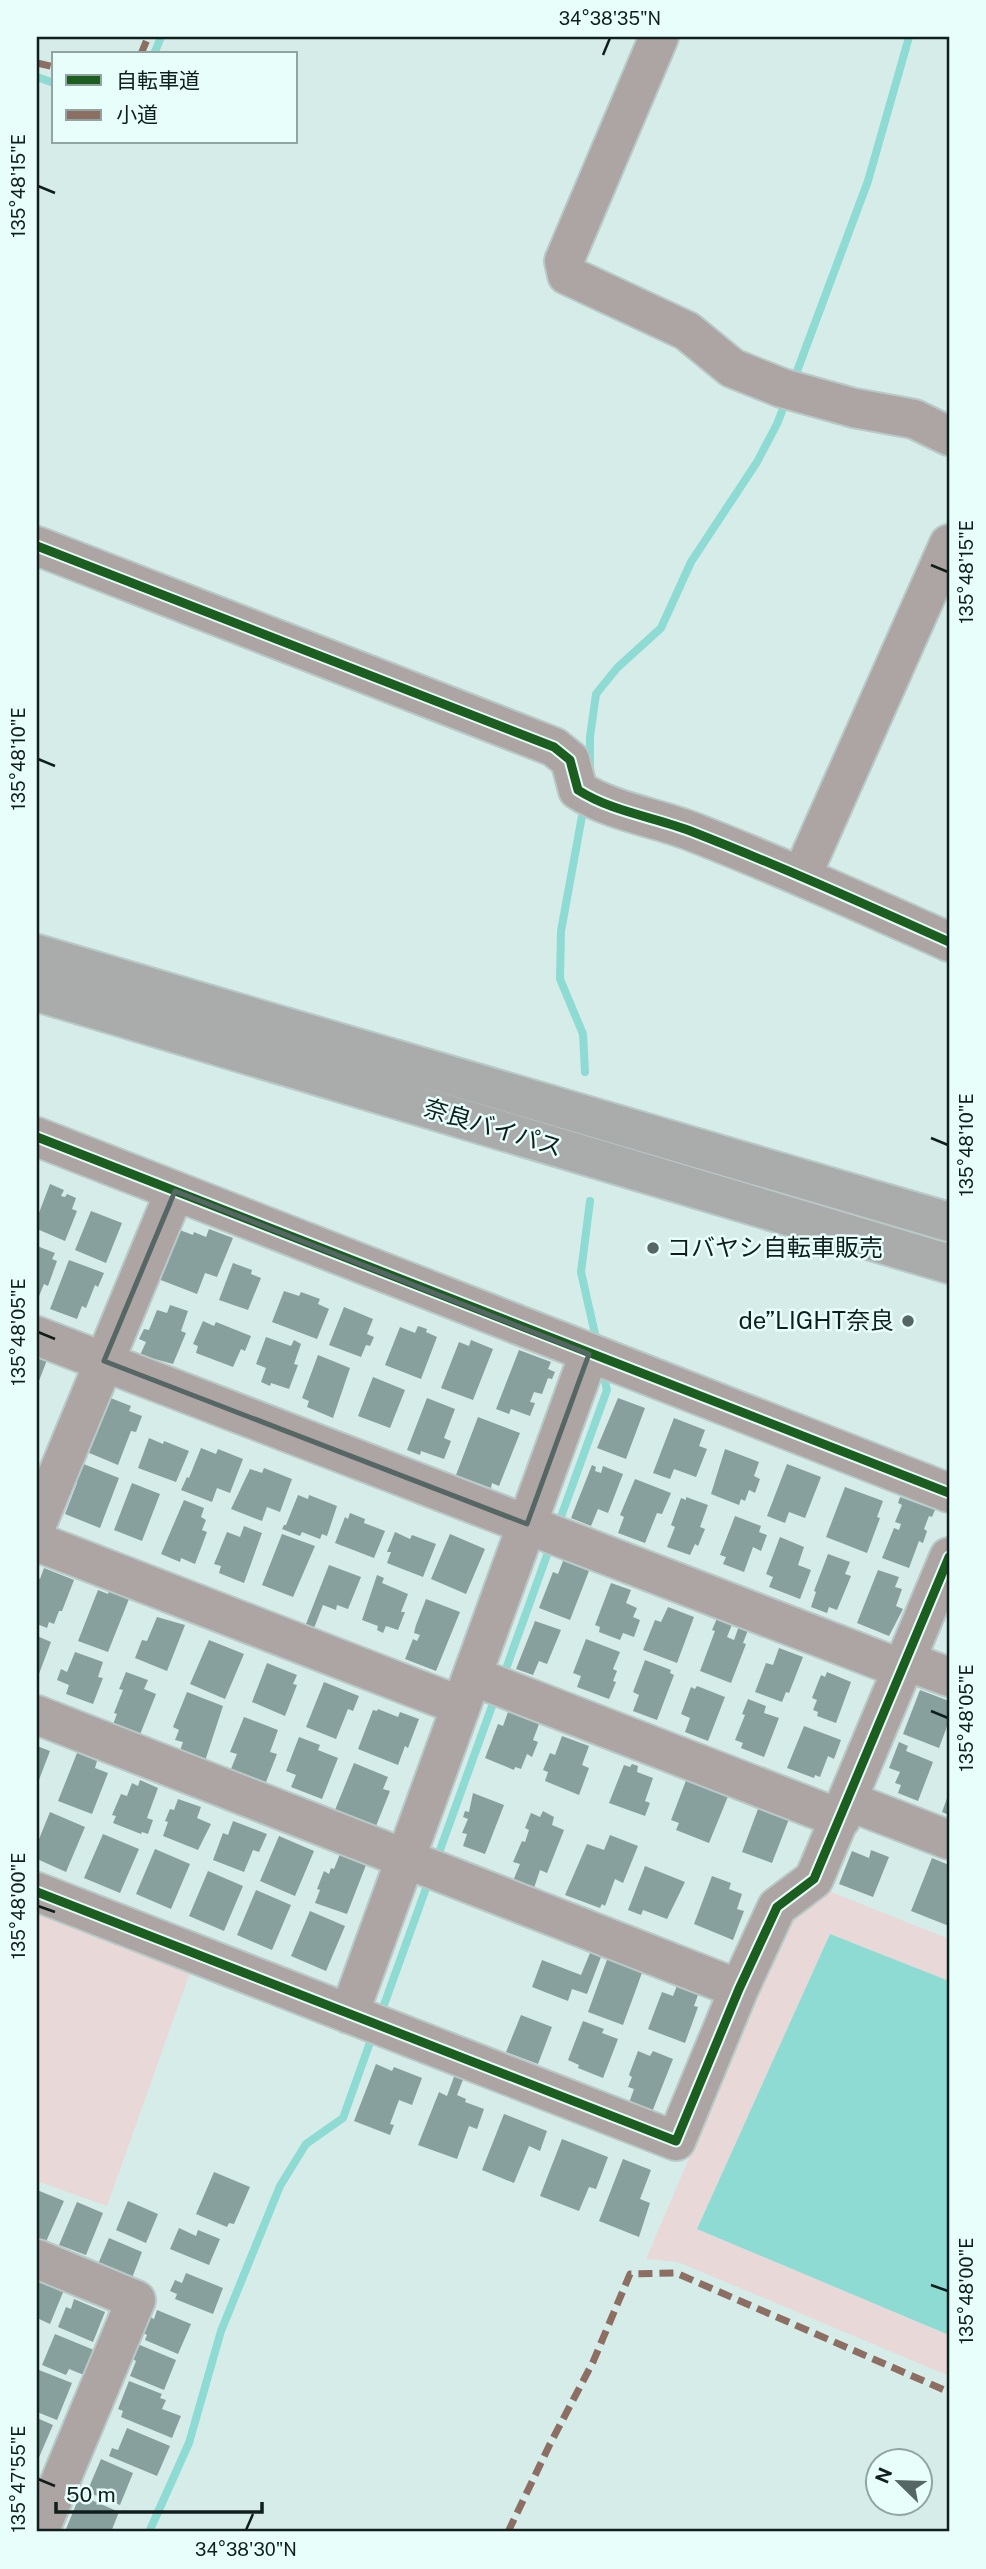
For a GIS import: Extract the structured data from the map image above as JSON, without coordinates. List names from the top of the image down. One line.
{"streets":{"highway":["奈良バイパス"]},"places":["コバヤシ自転車販売","de”LIGHT奈良"],"legend":["自転車道","小道"],"scale_bar":"50 m","north":"top left","coordinates":["34°38'35\"N","135°48'15\"E","135°48'10\"E","135°48'05\"E","135°48'00\"E","135°47'55\"E","34°38'30\"N"]}
